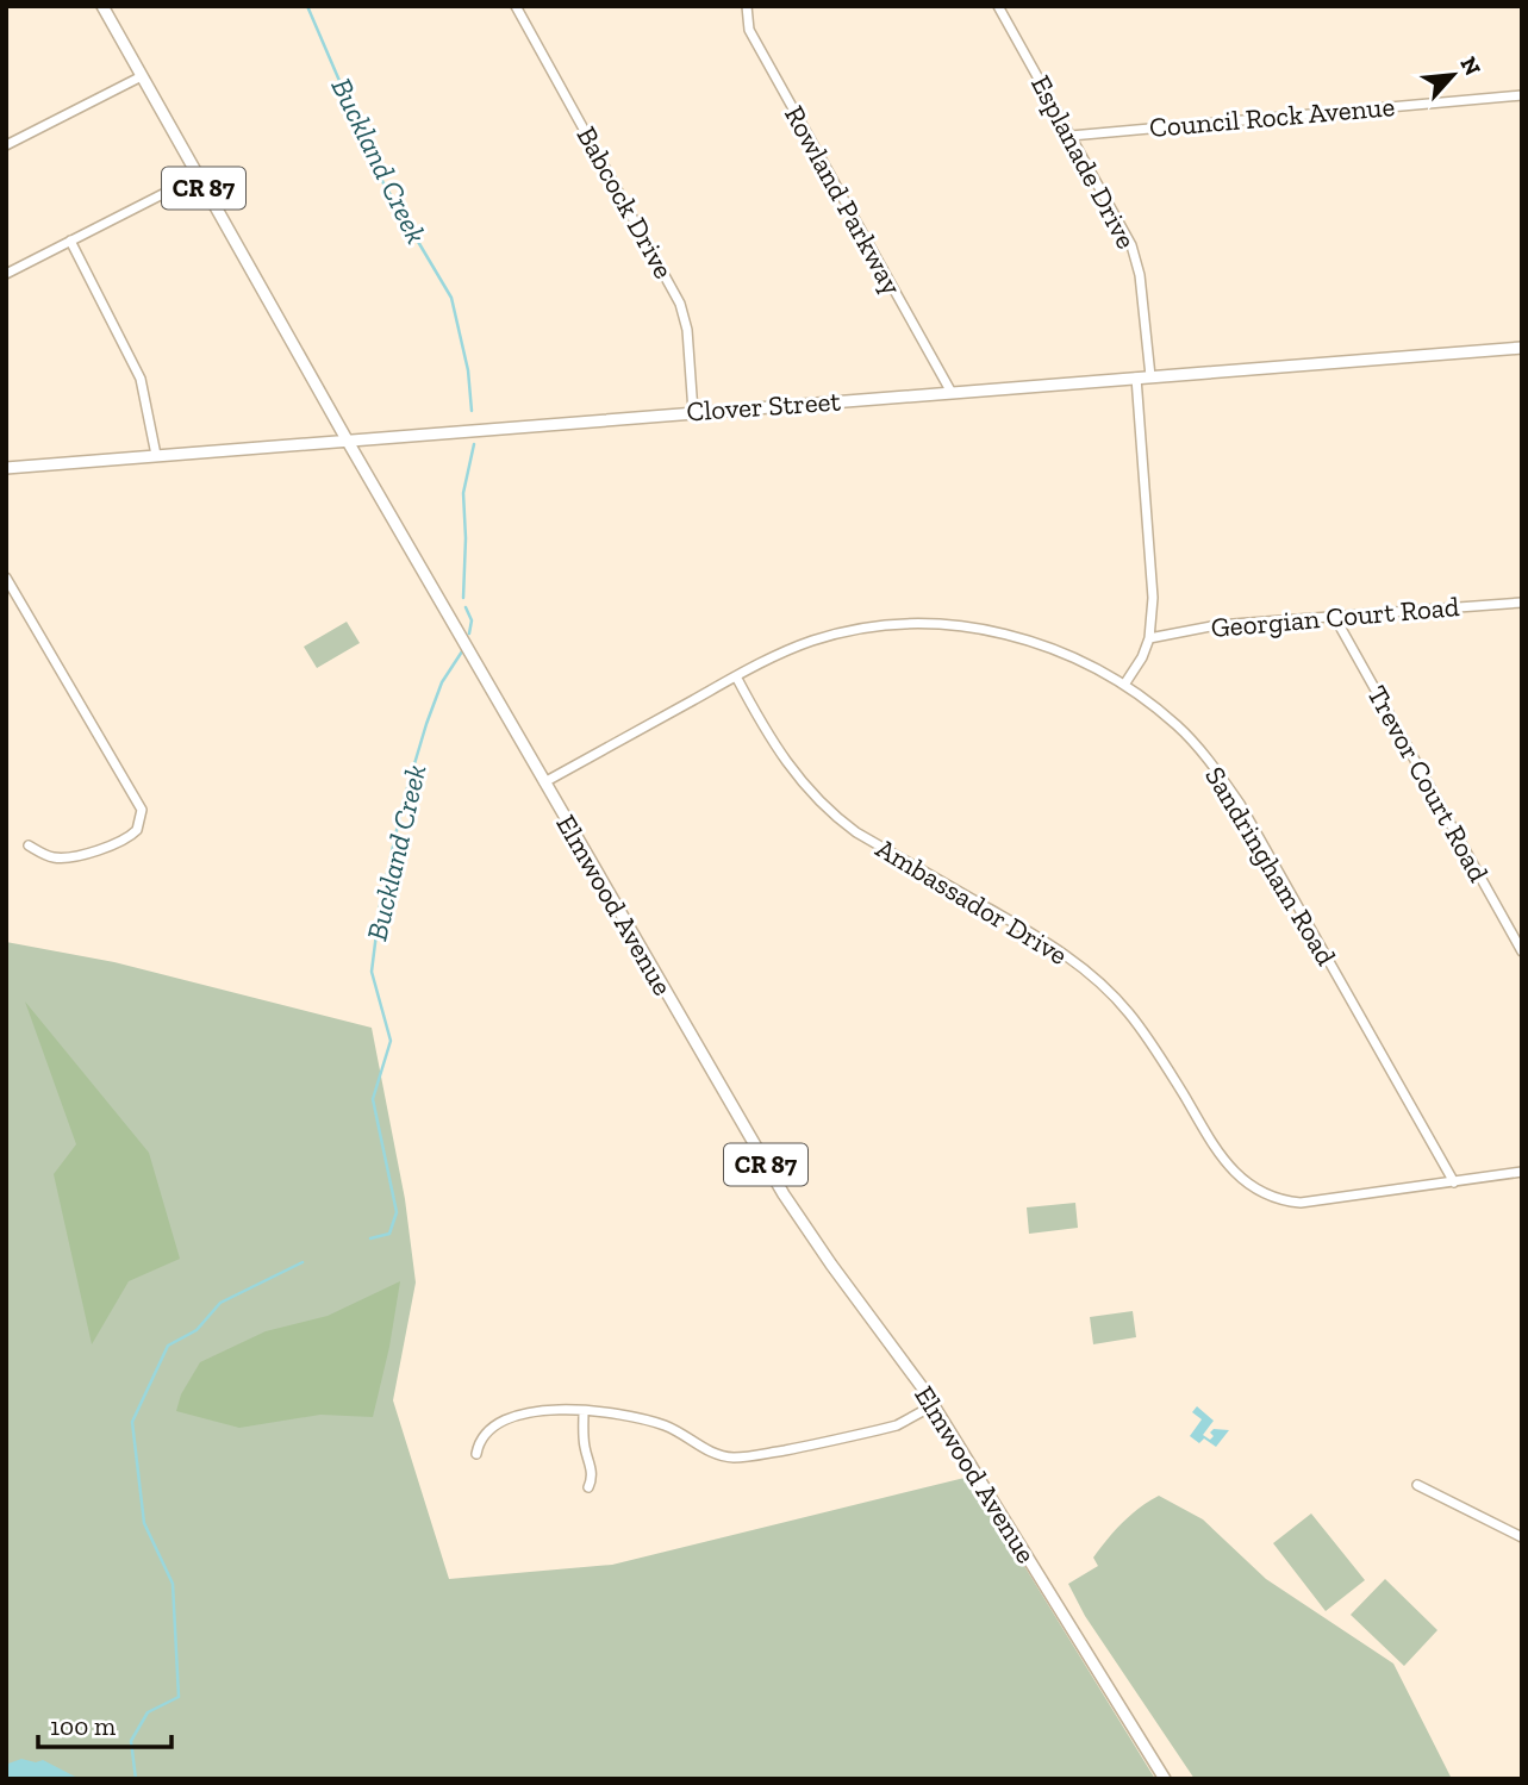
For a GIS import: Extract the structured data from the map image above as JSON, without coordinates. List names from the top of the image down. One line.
{"streets":{"main road":["CR 87","Clover Street","Elmwood Avenue"],"street":["Council Rock Avenue","Esplanade Drive","Rowland Parkway","Babcock Drive","Georgian Court Road","Trevor Court Road","Sandringham Road","Ambassador Drive"]},"crossings":[["Council Rock Avenue","Esplanade Drive"],["Esplanade Drive","Clover Street"],["Rowland Parkway","Clover Street"],["Babcock Drive","Clover Street"],["Clover Street","Elmwood Avenue"],["Georgian Court Road","Trevor Court Road"],["Sandringham Road","Ambassador Drive"],["Sandringham Road","Elmwood Avenue"]],"water":["Buckland Creek"],"scale_bar":"100 m","north":"top right"}
